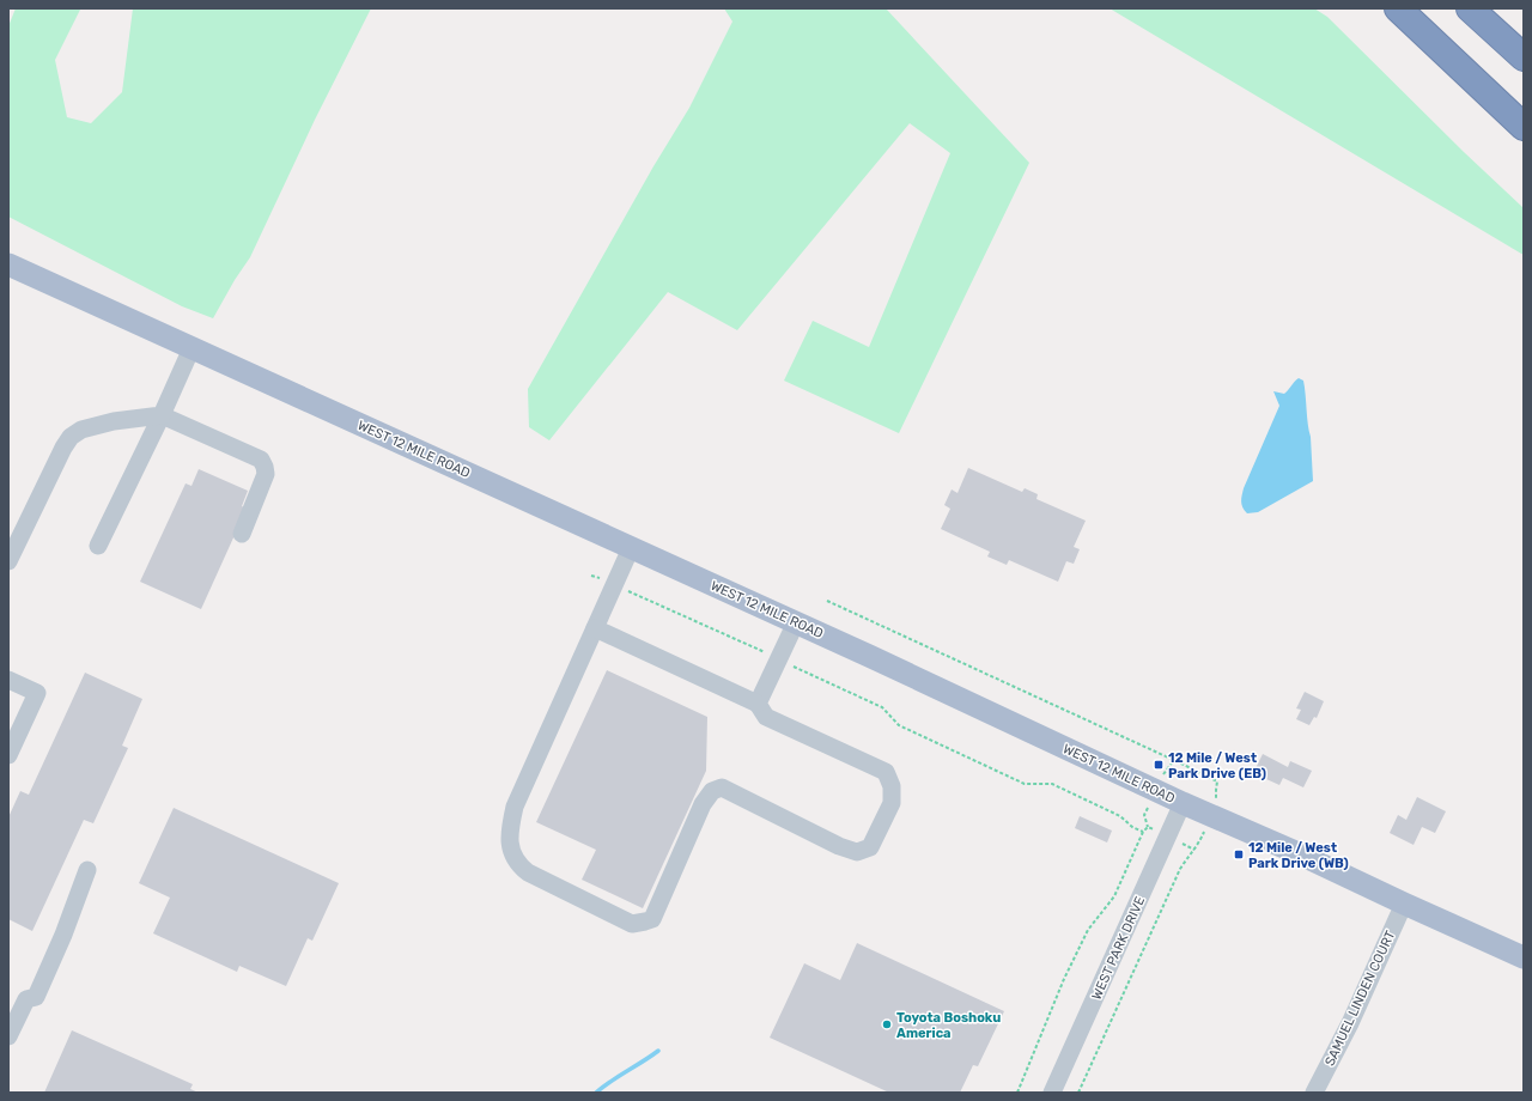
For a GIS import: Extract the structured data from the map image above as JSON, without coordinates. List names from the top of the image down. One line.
{"streets":{"main road":["WEST 12 MILE ROAD"],"street":["WEST PARK DRIVE","SAMUEL LINDEN COURT"]},"crossings":[["WEST 12 MILE ROAD","WEST PARK DRIVE"],["WEST 12 MILE ROAD","SAMUEL LINDEN COURT"]],"places":{"transit":["12 Mile / West Park Drive (EB)","12 Mile / West Park Drive (WB)"],"other":["Toyota Boshoku America"]}}
